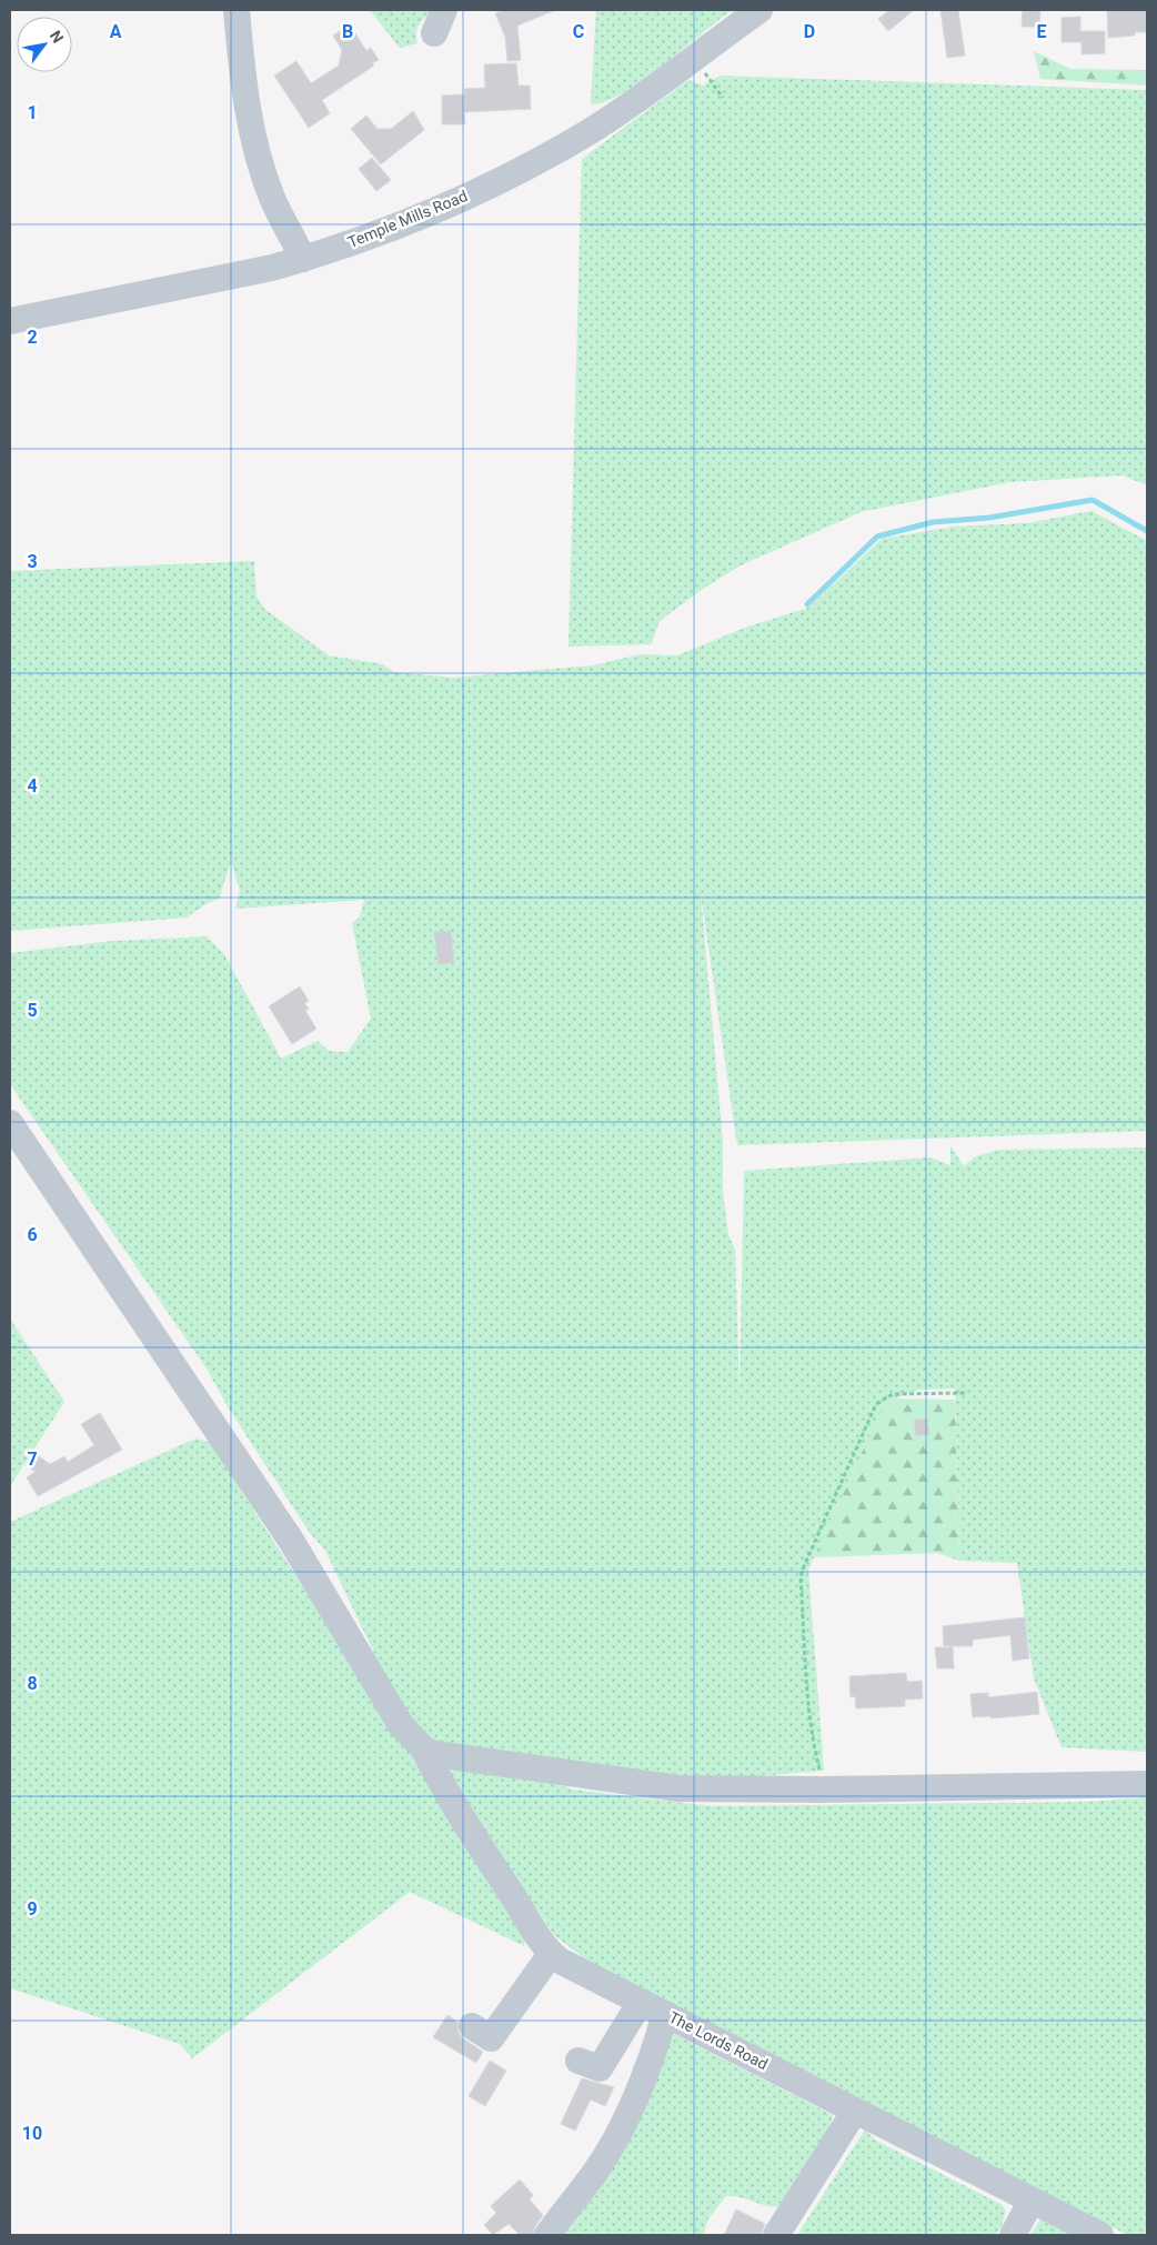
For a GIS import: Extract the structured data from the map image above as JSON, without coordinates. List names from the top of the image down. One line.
{"streets":{"street":["Temple Mills Road","The Lords Road"]},"north":"top right","grid":{"columns":["A","B","C","D","E"],"rows":["1","2","3","4","5","6","7","8","9","10"]}}
